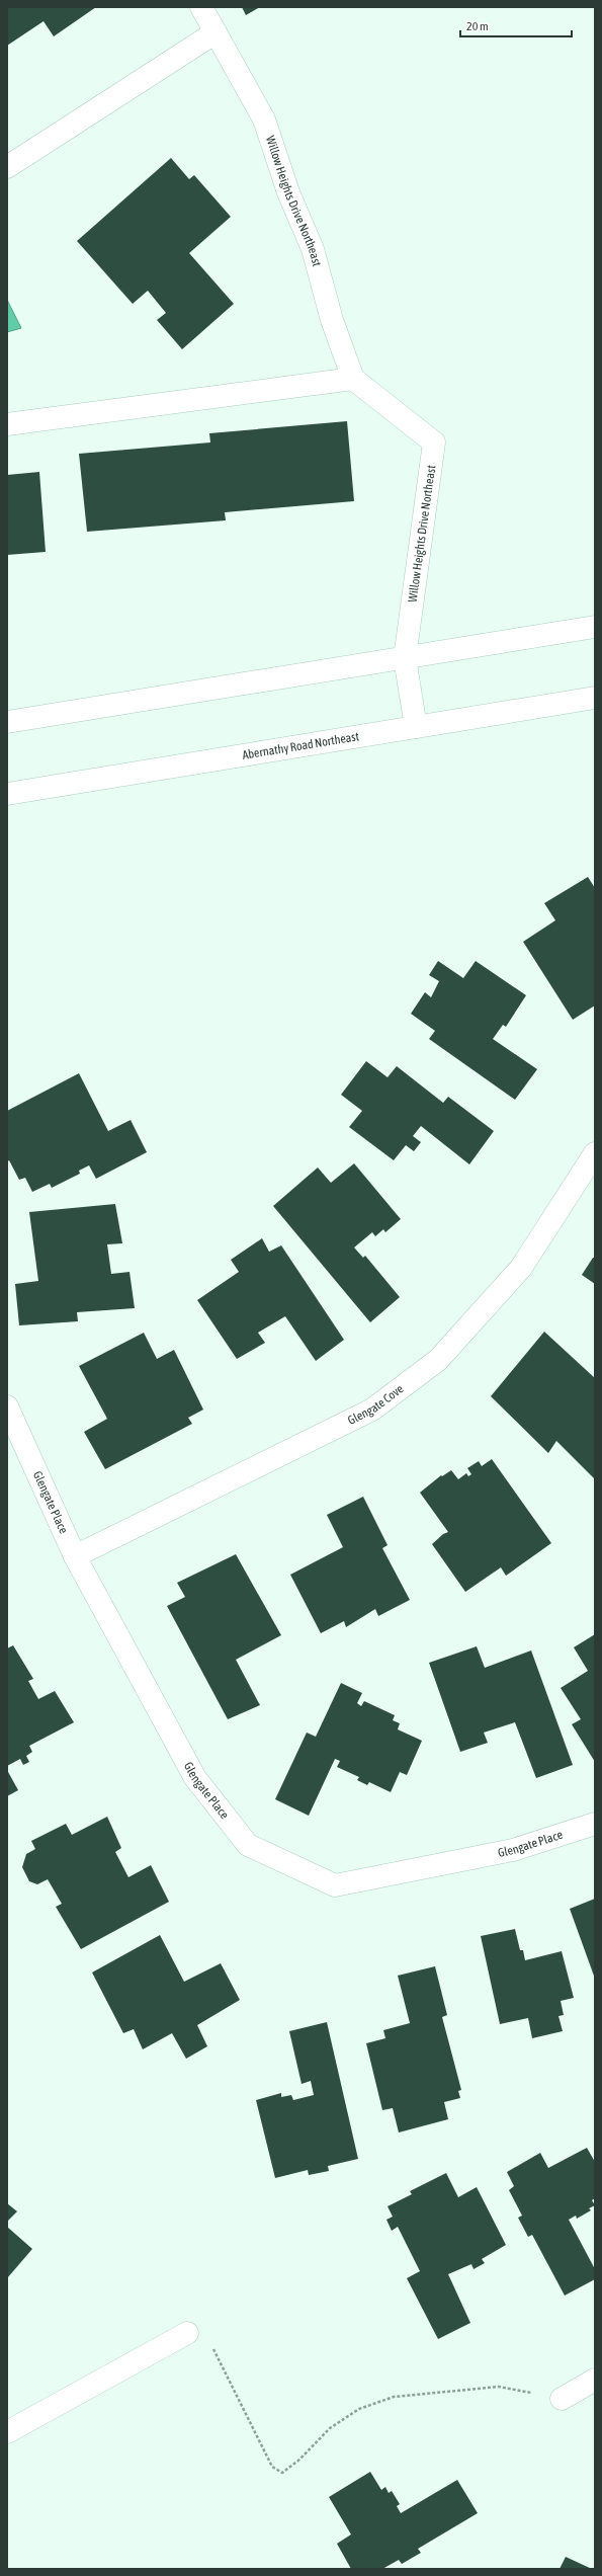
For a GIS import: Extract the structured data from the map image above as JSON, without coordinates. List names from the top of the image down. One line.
{"streets":{"street":["Willow Heights Drive Northeast","Abernathy Road Northeast","Glengate Cove","Glengate Place"]},"crossings":[["Willow Heights Drive Northeast","Abernathy Road Northeast"],["Glengate Cove","Glengate Place"]],"scale_bar":"20 m"}
